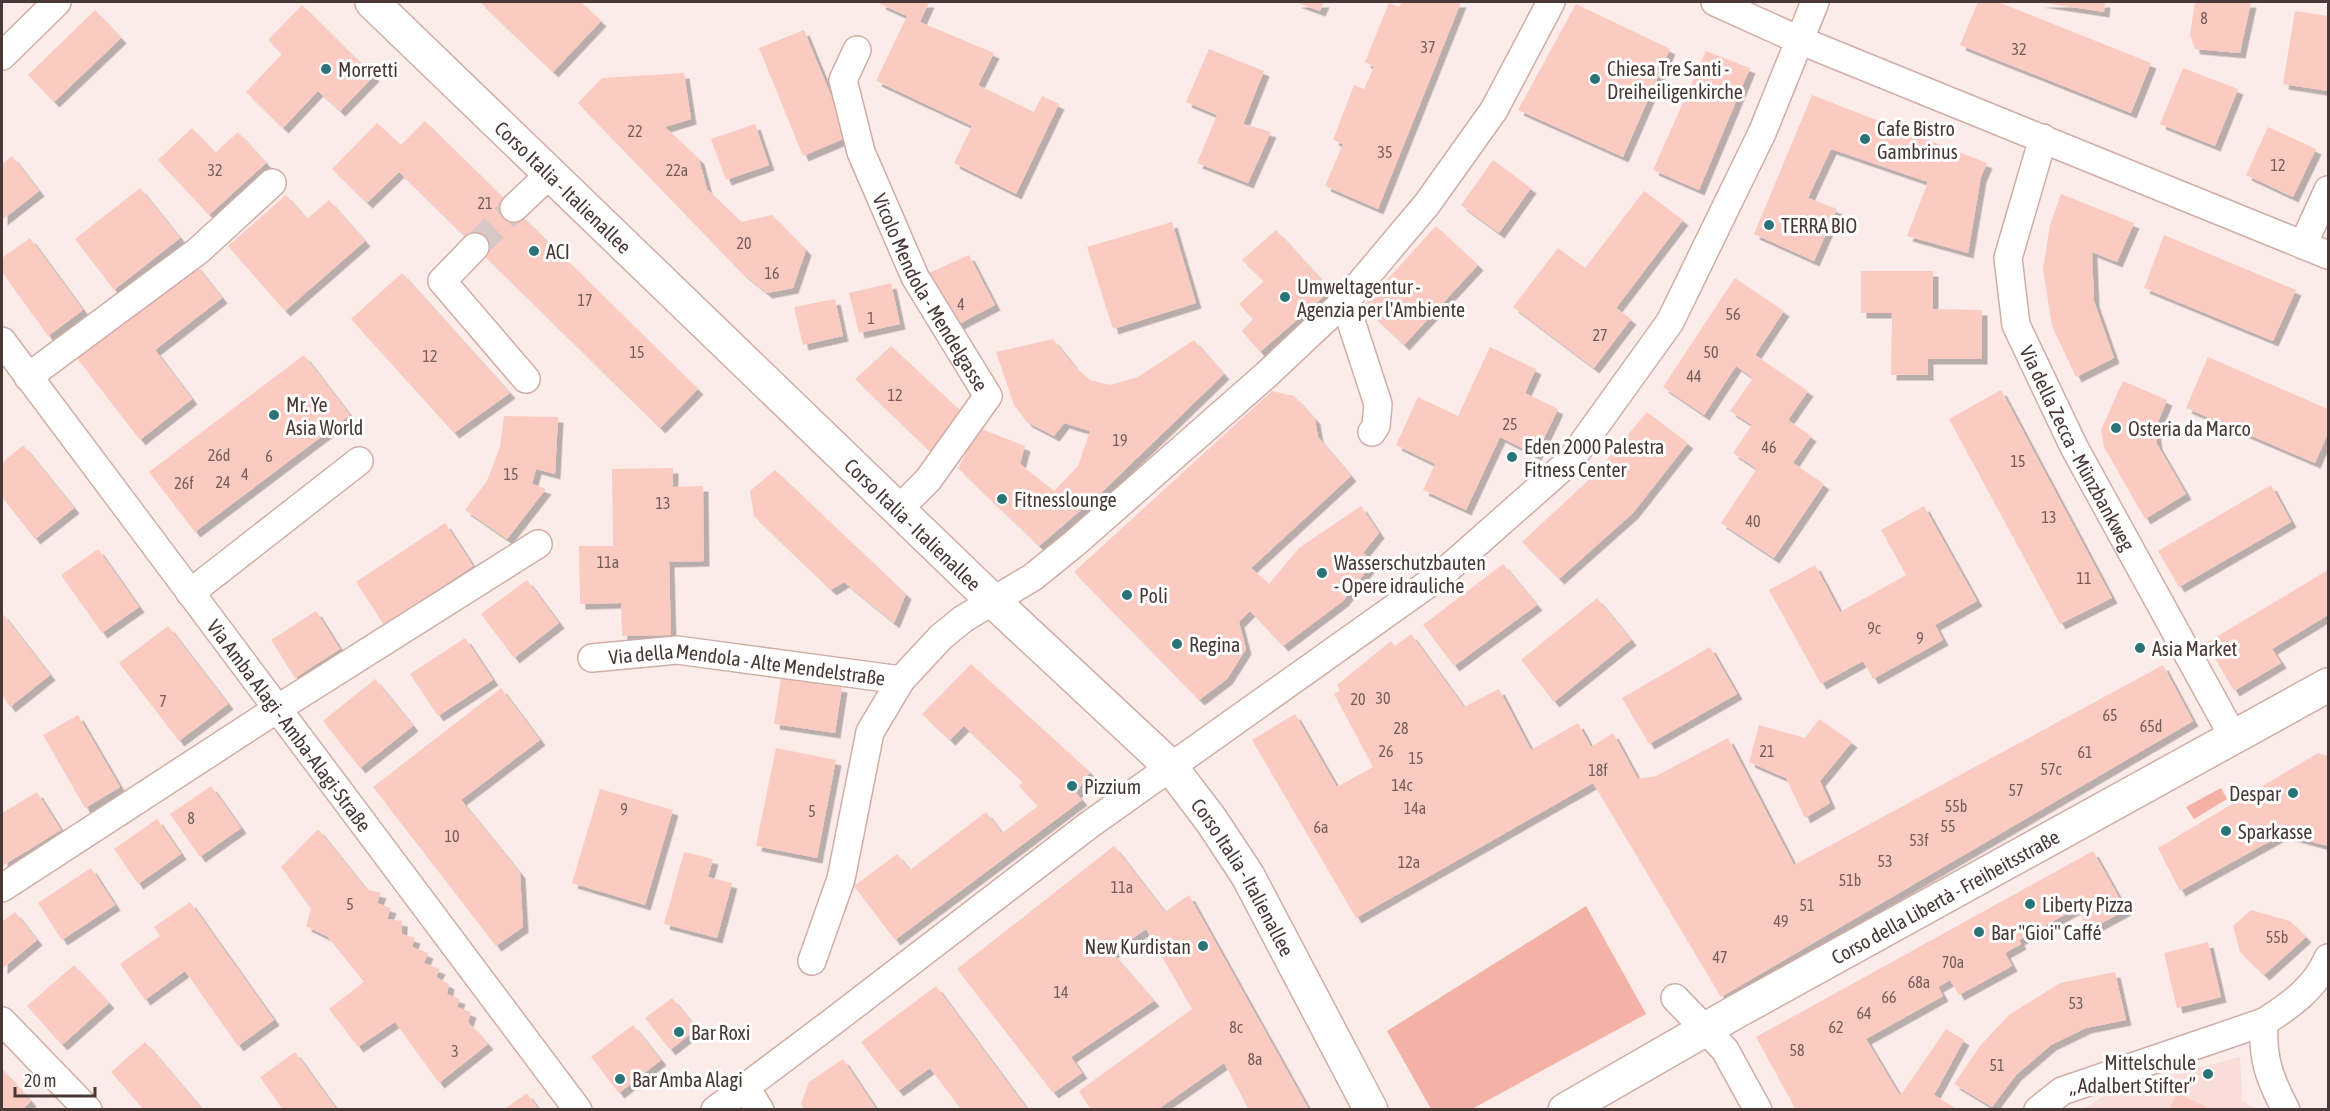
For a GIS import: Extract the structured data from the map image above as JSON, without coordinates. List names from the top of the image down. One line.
{"streets":{"main road":["Corso Italia - Italienallee","Corso della Libertà - Freiheitsstraße"],"street":["Vicolo Mendola - Mendelgasse","Via della Zecca - Münzbankweg","Via della Mendola - Alte Mendelstraße","Via Amba Alagi - Amba-Alagi-Straße"]},"crossings":[["Corso Italia - Italienallee","Vicolo Mendola - Mendelgasse"],["Corso Italia - Italienallee","Via della Mendola - Alte Mendelstraße"],["Via della Zecca - Münzbankweg","Corso della Libertà - Freiheitsstraße"]],"places":["Morretti","Chiesa Tre Santi - Dreiheiligenkirche","Cafe Bistro Gambrinus","TERRA BIO","ACI","Umweltagentur - Agenzia per l'Ambiente","Mr. Ye Asia World","Osteria da Marco","Eden 2000 Palestra Fitness Center","Fitnesslounge","Wasserschutzbauten - Opere idrauliche","Poli","Regina","Asia Market","Pizzium","Despar","Sparkasse","Liberty Pizza","Bar \"Gioi\" Caffé","New Kurdistan","Bar Roxi","Mittelschule „Adalbert Stifter”","Bar Amba Alagi"],"house_numbers":["8","37","32","22","35","12","32","22a","21","20","16","17","4","56","1","27","15","50","12","44","12","25","19","46","26d","6","15","4","15","24","26f","13","13","40","11a","11","9c","9","30","20","7","65","65d","28","26","21","61","15","57c","18f","14c","57","55b","14a","9","5","8","55","6a","10","53f","53","12a","51b","11a","5","51","49","55b","47","70a","68a","14","66","53","64","8c","62","58","3","8a","51"],"scale_bar":"20 m"}
